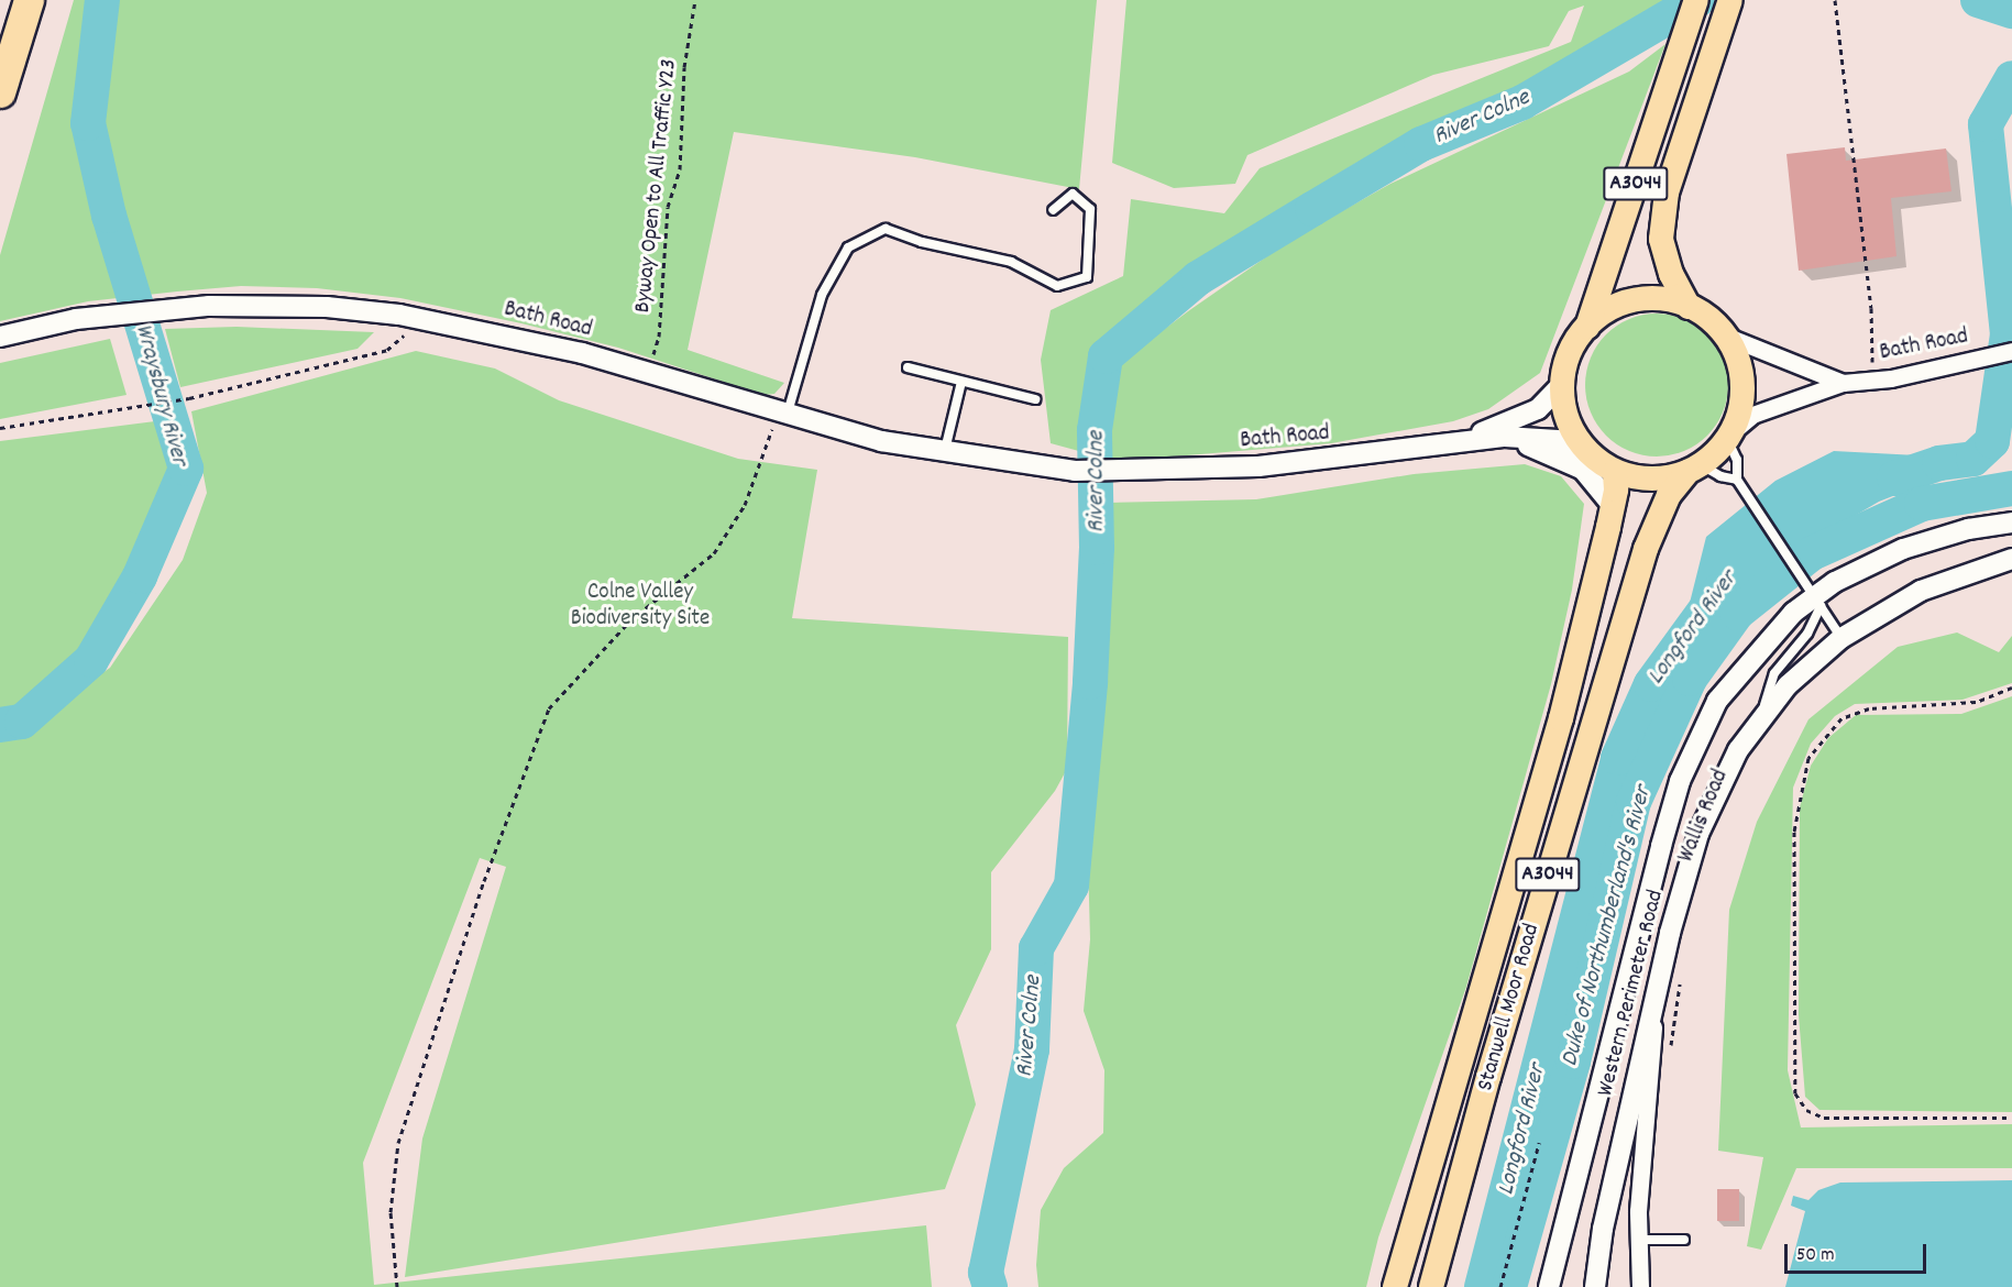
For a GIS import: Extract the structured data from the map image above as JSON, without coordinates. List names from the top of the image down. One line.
{"streets":{"main road":["A3044","Stanwell Moor Road"],"street":["Bath Road","Western Perimeter Road"],"path":["Byway Open to All Traffic Y23"]},"crossings":[["A3044","Bath Road"],["A3044","Stanwell Moor Road"],["Byway Open to All Traffic Y23","Bath Road"],["Bath Road","Stanwell Moor Road"]],"water":["River Colne","Wraysbury River","Longford River","Duke of Northumberland's River"],"parks":["Colne Valley Biodiversity Site"],"scale_bar":"50 m"}
